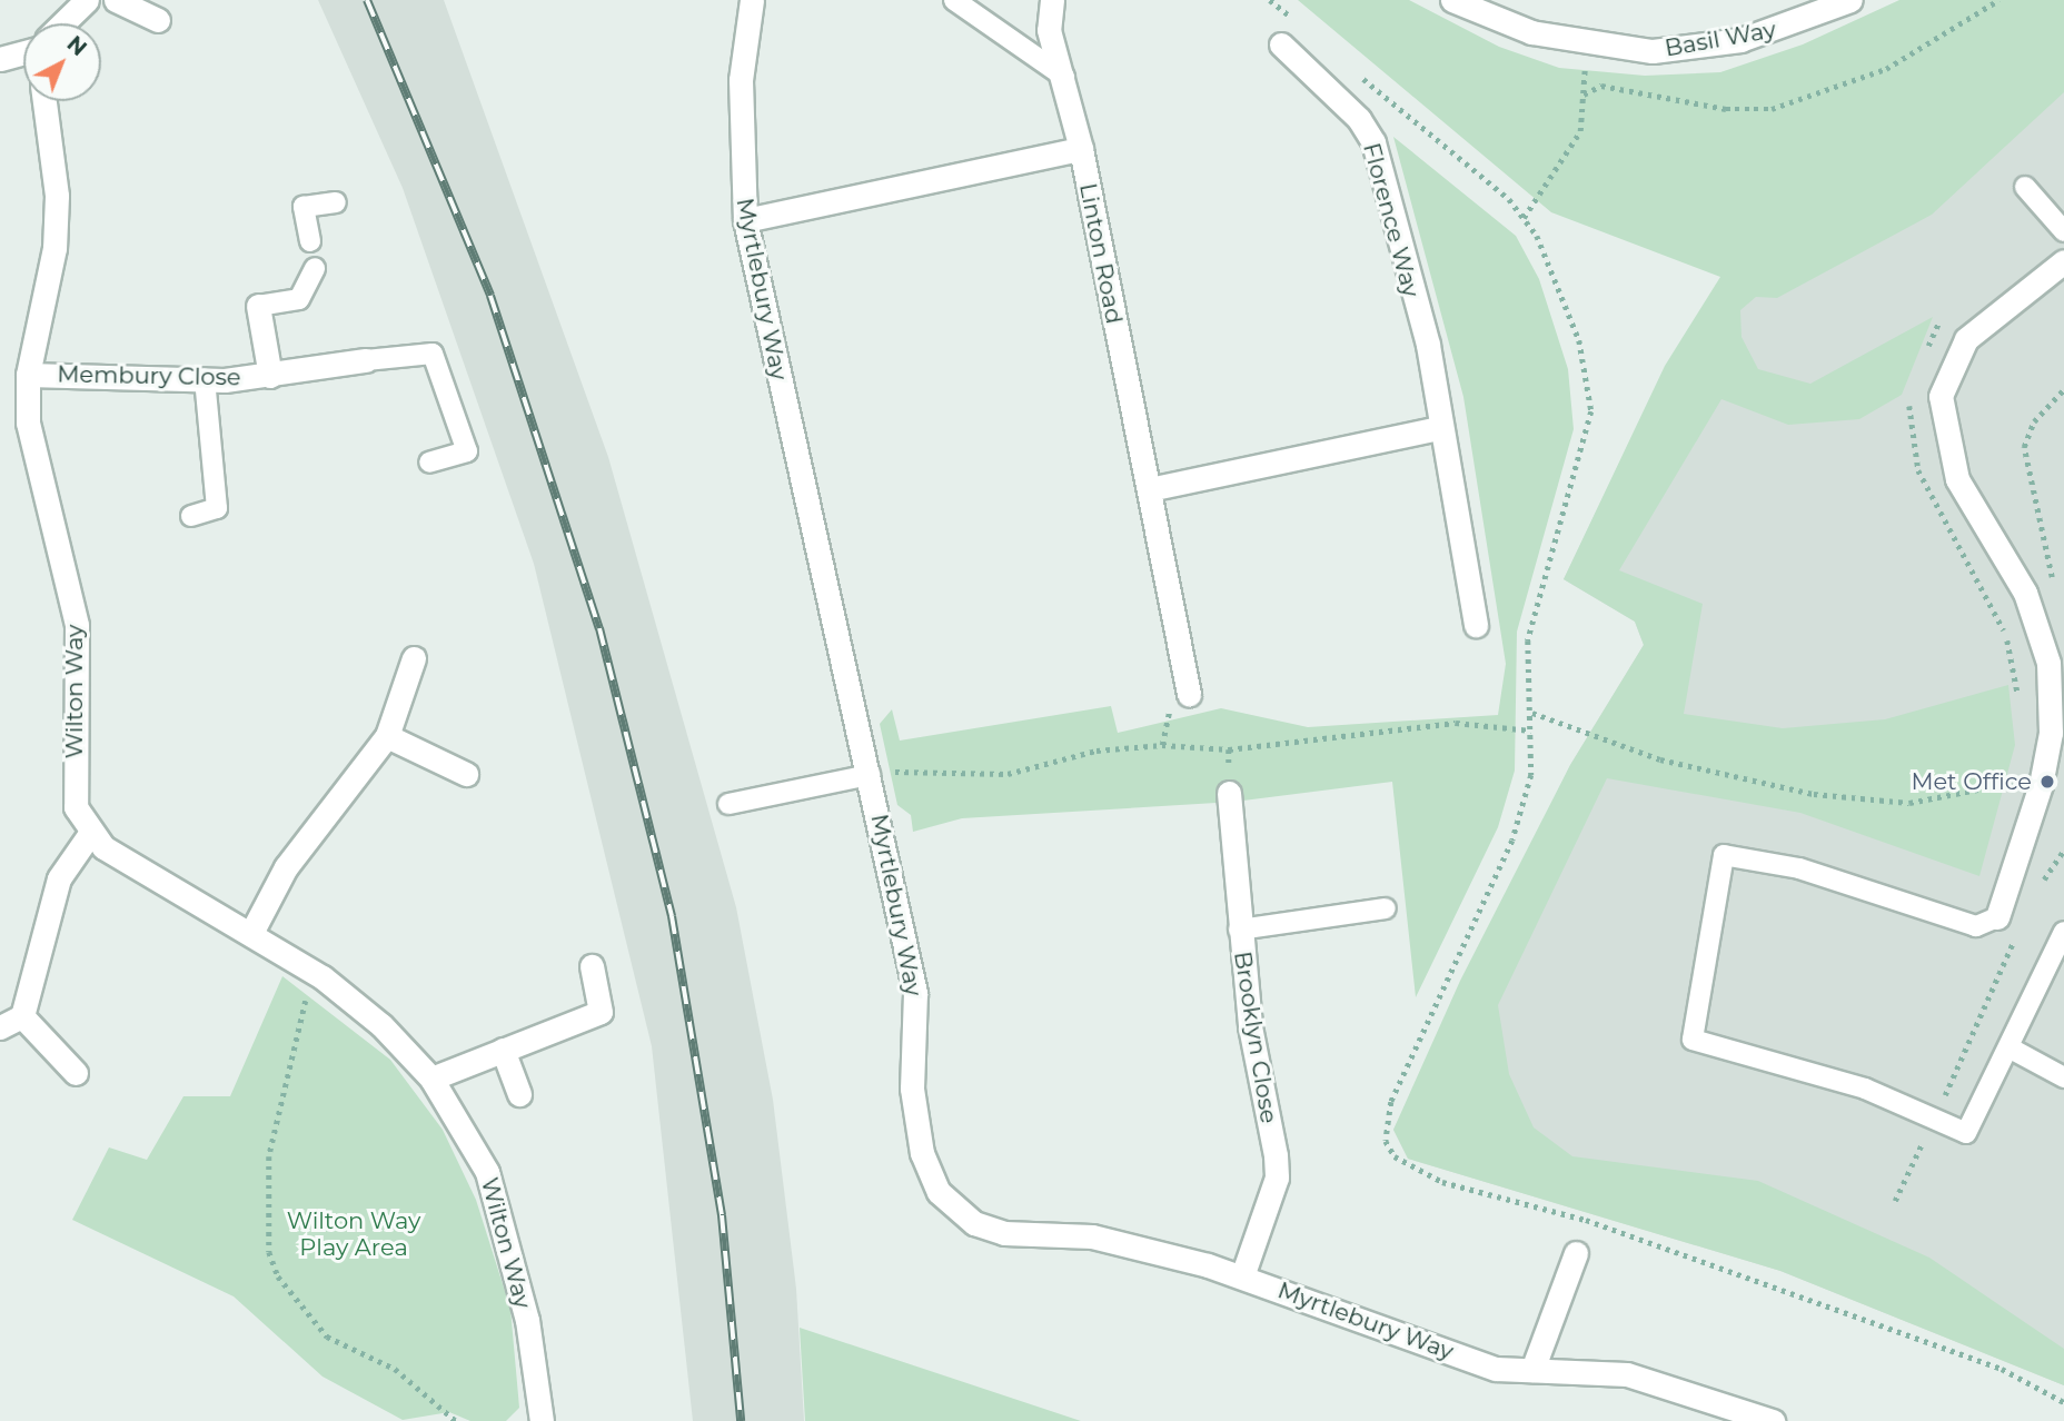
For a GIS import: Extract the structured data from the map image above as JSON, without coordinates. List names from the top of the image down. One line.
{"streets":{"street":["Basil Way","Florence Way","Linton Road","Myrtlebury Way","Membury Close","Wilton Way","Brooklyn Close"]},"crossings":[["Linton Road","Myrtlebury Way"],["Myrtlebury Way","Brooklyn Close"],["Membury Close","Wilton Way"]],"parks":["Wilton Way Play Area"],"places":["Met Office"],"north":"top right"}
